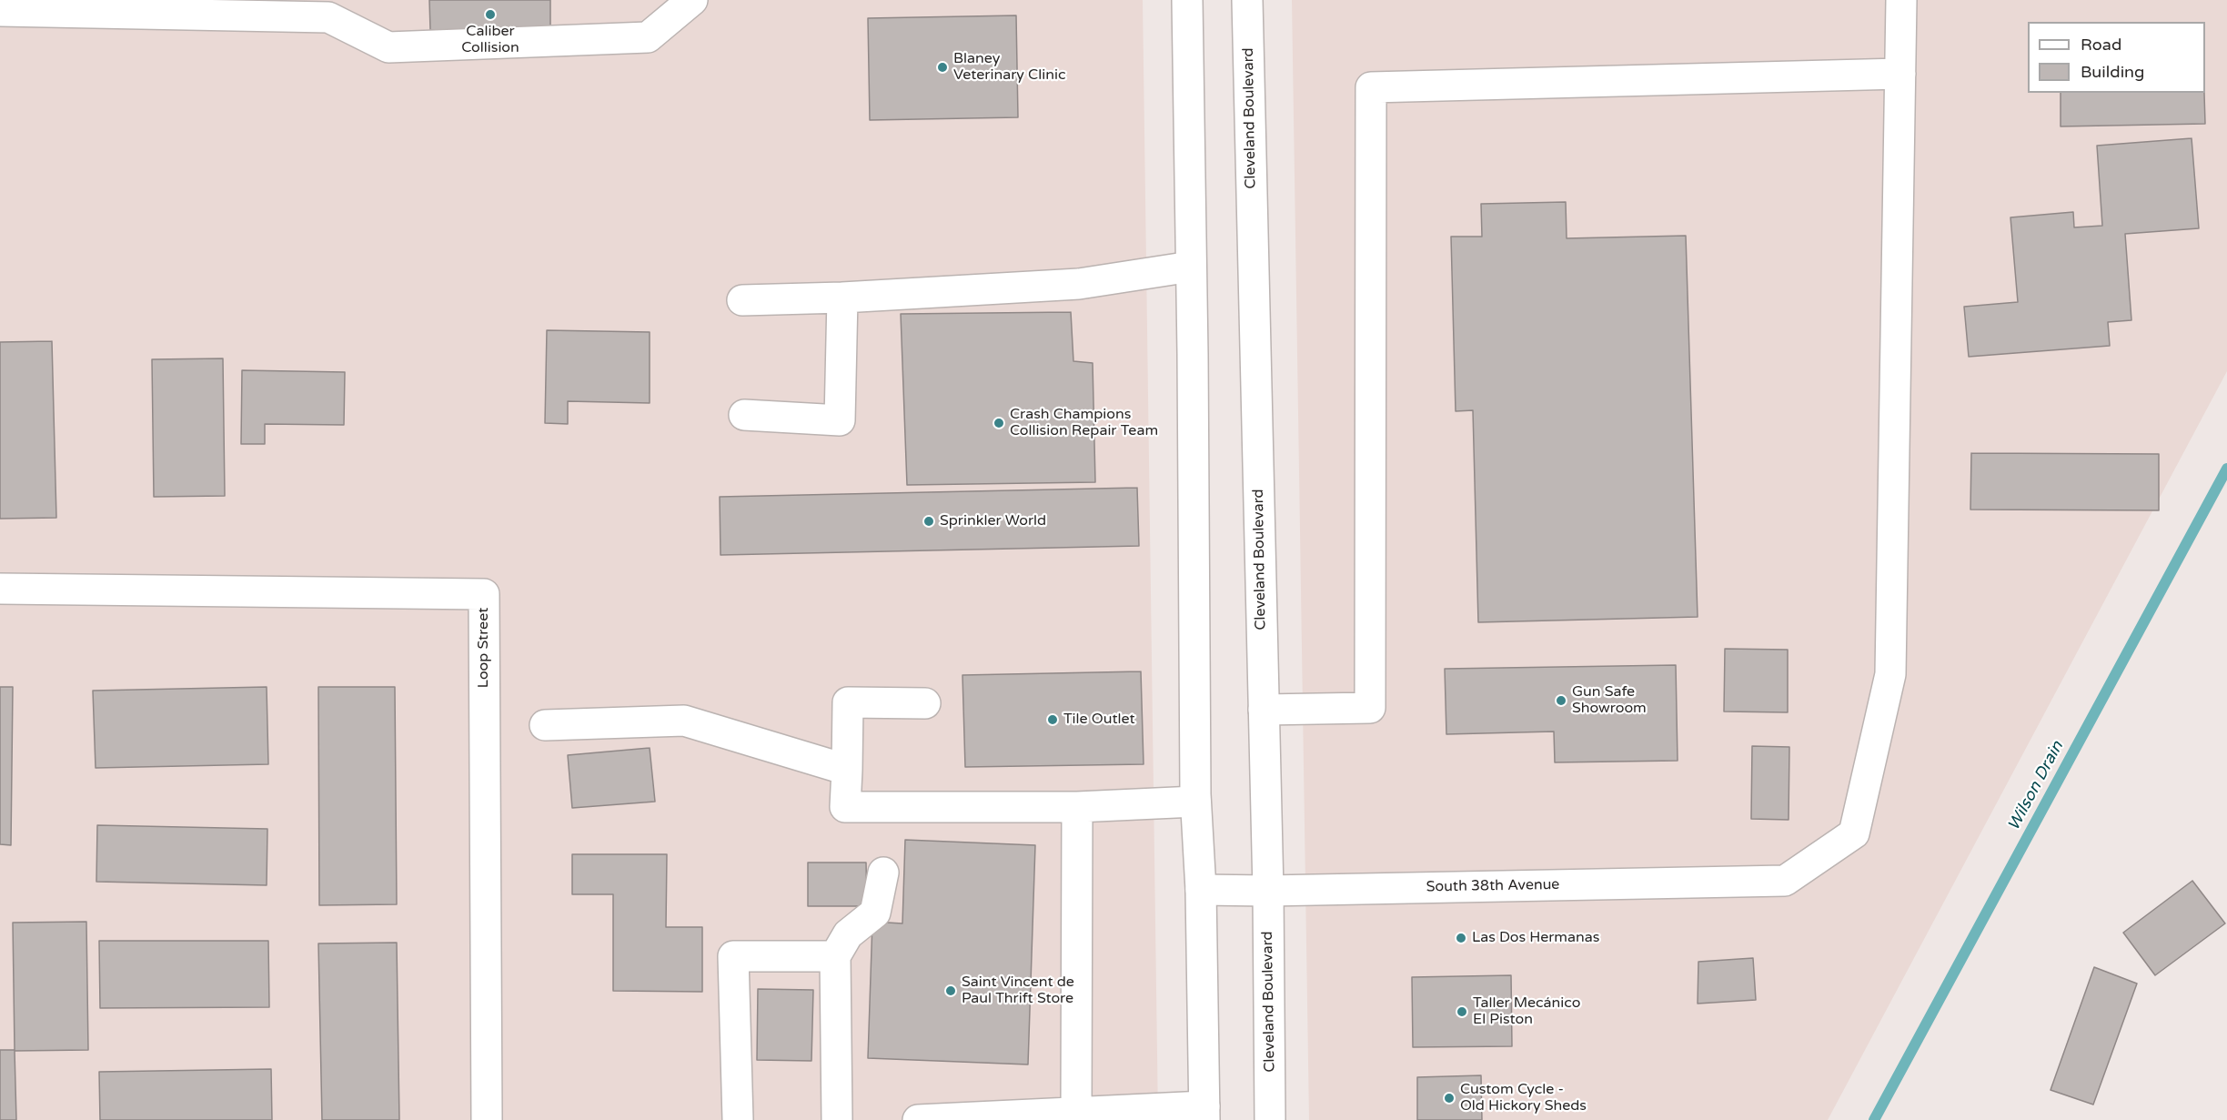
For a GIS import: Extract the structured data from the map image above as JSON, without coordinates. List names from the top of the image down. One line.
{"streets":{"main road":["Cleveland Boulevard","Loop Street","South 38th Avenue"]},"crossings":[["Cleveland Boulevard","South 38th Avenue"]],"water":["Wilson Drain"],"places":["Caliber Collision","Blaney Veterinary Clinic","Crash Champions Collision Repair Team","Sprinkler World","Gun Safe Showroom","Tile Outlet","Las Dos Hermanas","Saint Vincent de Paul Thrift Store","Taller Mecánico El Piston","Custom Cycle - Old Hickory Sheds"],"legend":["Road","Building"]}
